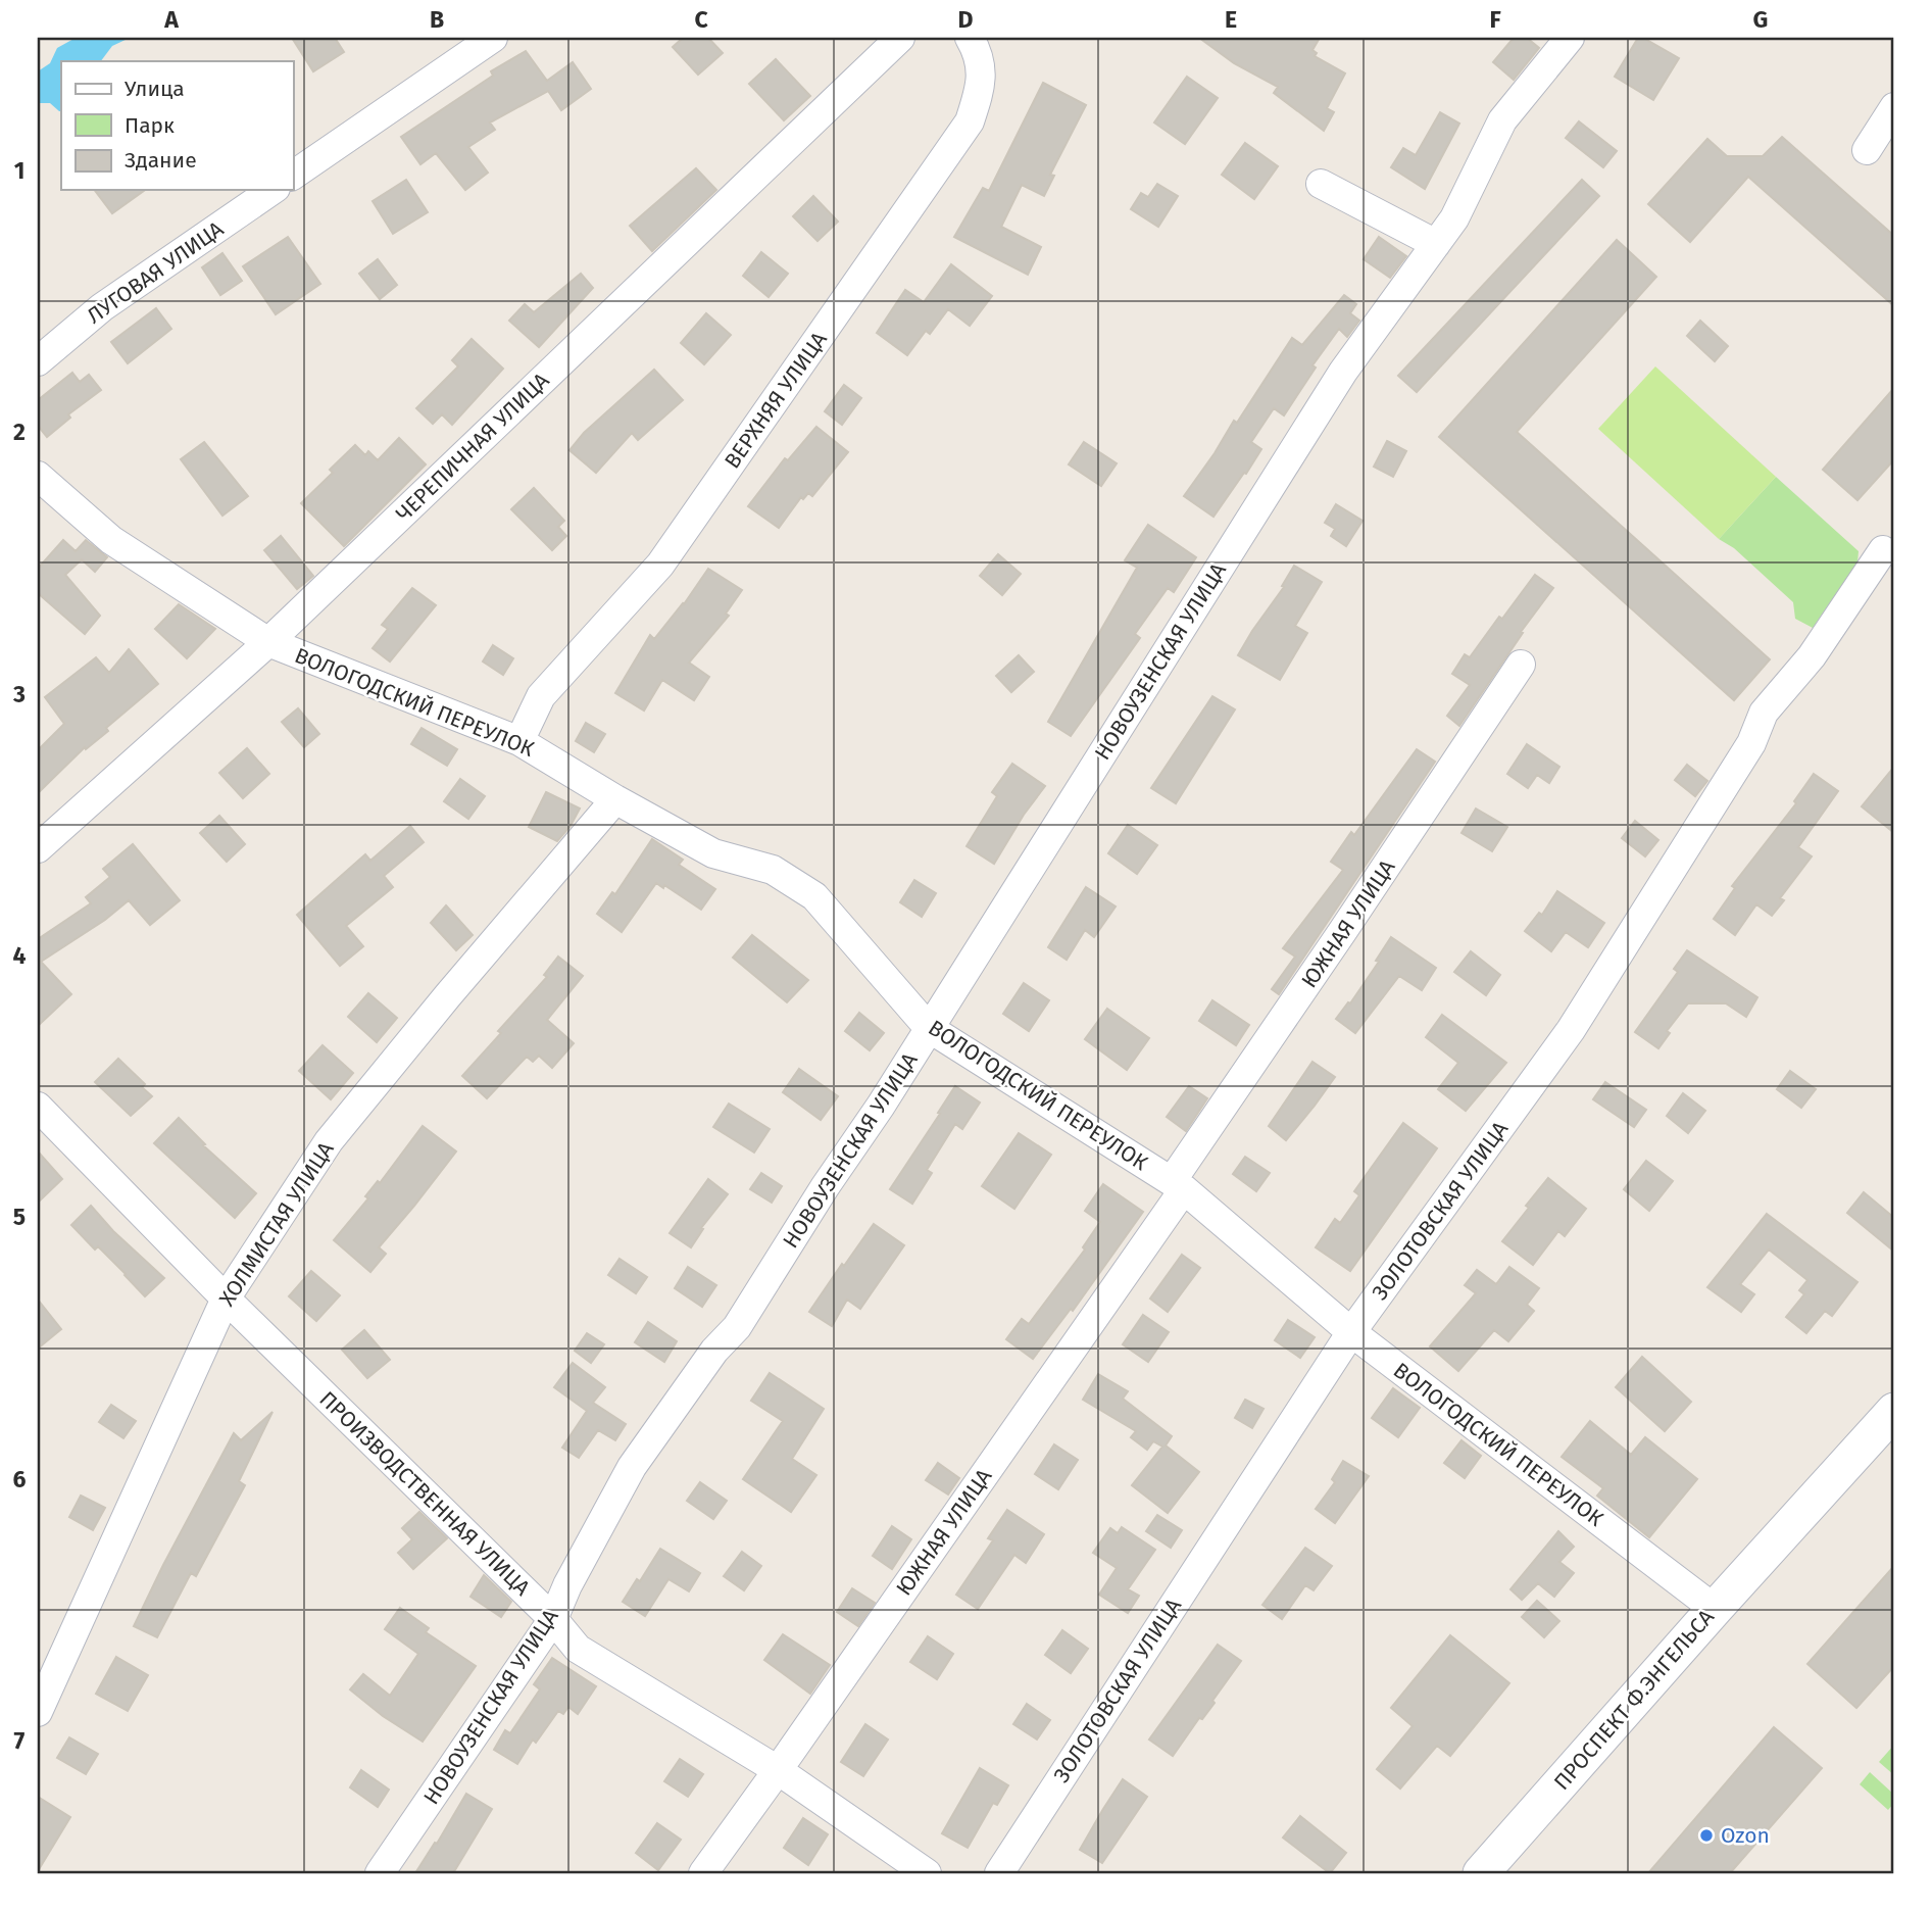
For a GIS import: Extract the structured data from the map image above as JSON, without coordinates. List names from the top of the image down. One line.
{"streets":{"street":["ЛУГОВАЯ УЛИЦА","ВЕРХНЯЯ УЛИЦА","ЧЕРЕПИЧНАЯ УЛИЦА","НОВОУЗЕНСКАЯ УЛИЦА","ВОЛОГОДСКИЙ ПЕРЕУЛОК","ЮЖНАЯ УЛИЦА","ЗОЛОТОВСКАЯ УЛИЦА","ХОЛМИСТАЯ УЛИЦА","ПРОИЗВОДСТВЕННАЯ УЛИЦА","ПРОСПЕКТ Ф.ЭНГЕЛЬСА"]},"crossings":[["ВЕРХНЯЯ УЛИЦА","ВОЛОГОДСКИЙ ПЕРЕУЛОК"],["ЧЕРЕПИЧНАЯ УЛИЦА","ВОЛОГОДСКИЙ ПЕРЕУЛОК"],["НОВОУЗЕНСКАЯ УЛИЦА","ВОЛОГОДСКИЙ ПЕРЕУЛОК"],["НОВОУЗЕНСКАЯ УЛИЦА","ПРОИЗВОДСТВЕННАЯ УЛИЦА"],["ВОЛОГОДСКИЙ ПЕРЕУЛОК","ЮЖНАЯ УЛИЦА"],["ВОЛОГОДСКИЙ ПЕРЕУЛОК","ЗОЛОТОВСКАЯ УЛИЦА"],["ВОЛОГОДСКИЙ ПЕРЕУЛОК","ХОЛМИСТАЯ УЛИЦА"],["ВОЛОГОДСКИЙ ПЕРЕУЛОК","ПРОСПЕКТ Ф.ЭНГЕЛЬСА"],["ЮЖНАЯ УЛИЦА","ПРОИЗВОДСТВЕННАЯ УЛИЦА"],["ХОЛМИСТАЯ УЛИЦА","ПРОИЗВОДСТВЕННАЯ УЛИЦА"]],"places":["Ozon"],"legend":["Улица","Парк","Здание"],"grid":{"columns":["A","B","C","D","E","F","G"],"rows":["1","2","3","4","5","6","7"]}}
